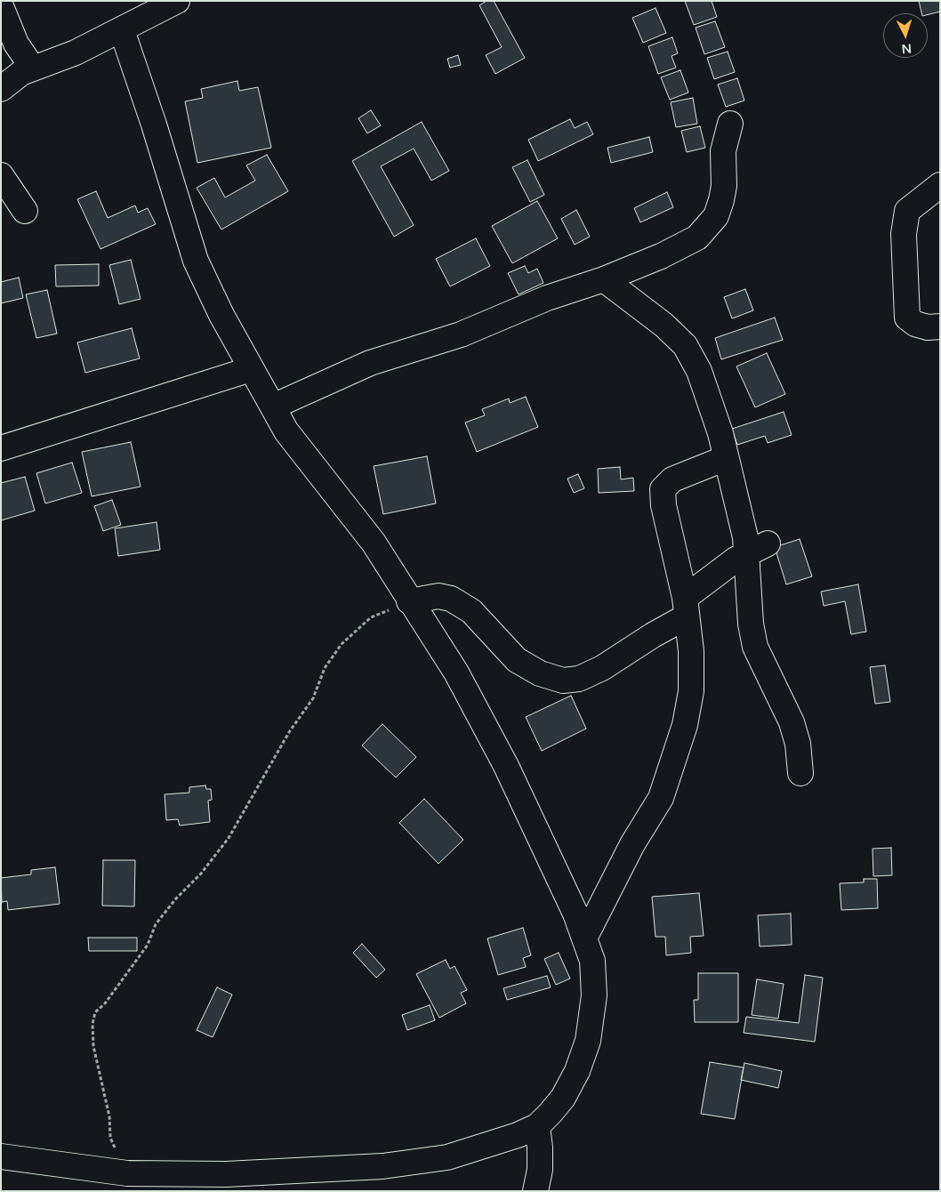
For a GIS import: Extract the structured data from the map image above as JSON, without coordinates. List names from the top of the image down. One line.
{"north":"bottom"}
